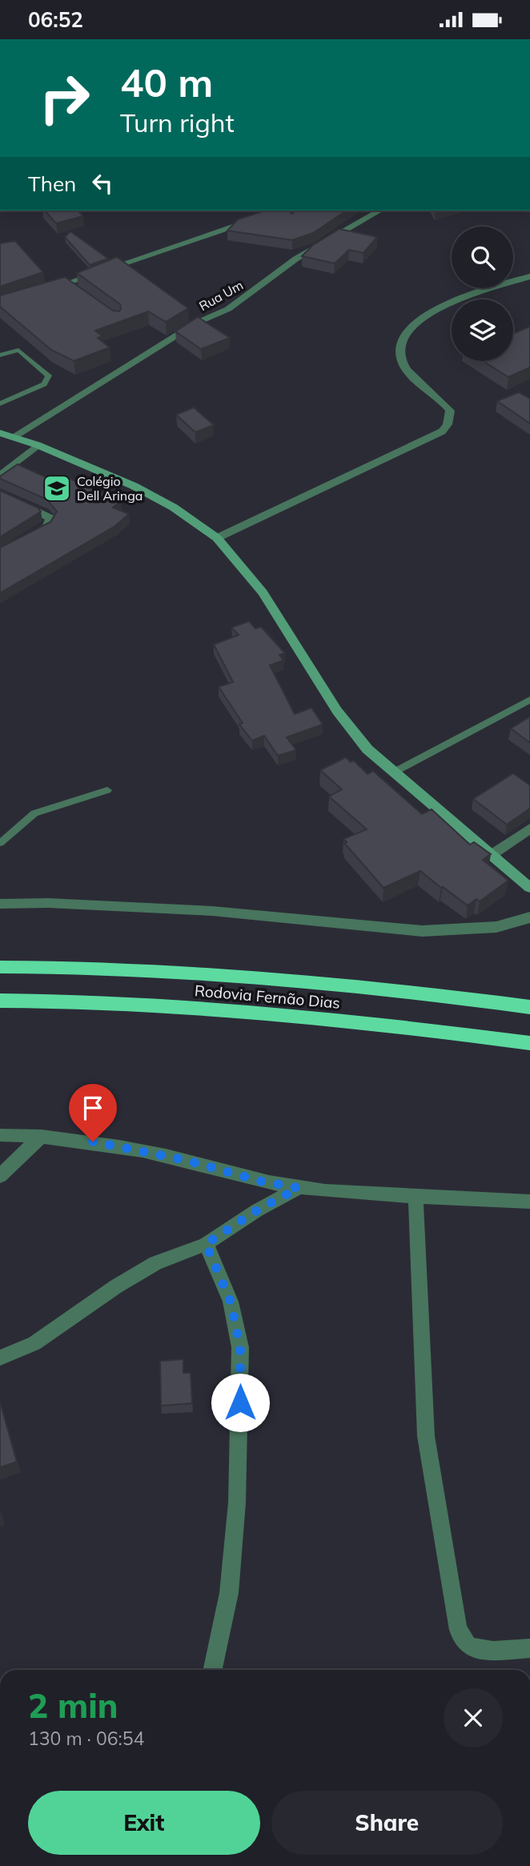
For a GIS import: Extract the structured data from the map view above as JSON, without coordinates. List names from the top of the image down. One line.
{"streets":{"highway":["Rodovia Fernão Dias"],"street":["Rua Um"]},"places":{"school or university":["Colégio Dell Aringa"]},"page":{"status":"06:52","turn":["40 m","Turn right"],"then":"Then","heading":["2 min","130 m · 06:54"],"buttons":["Exit","Share"]}}
